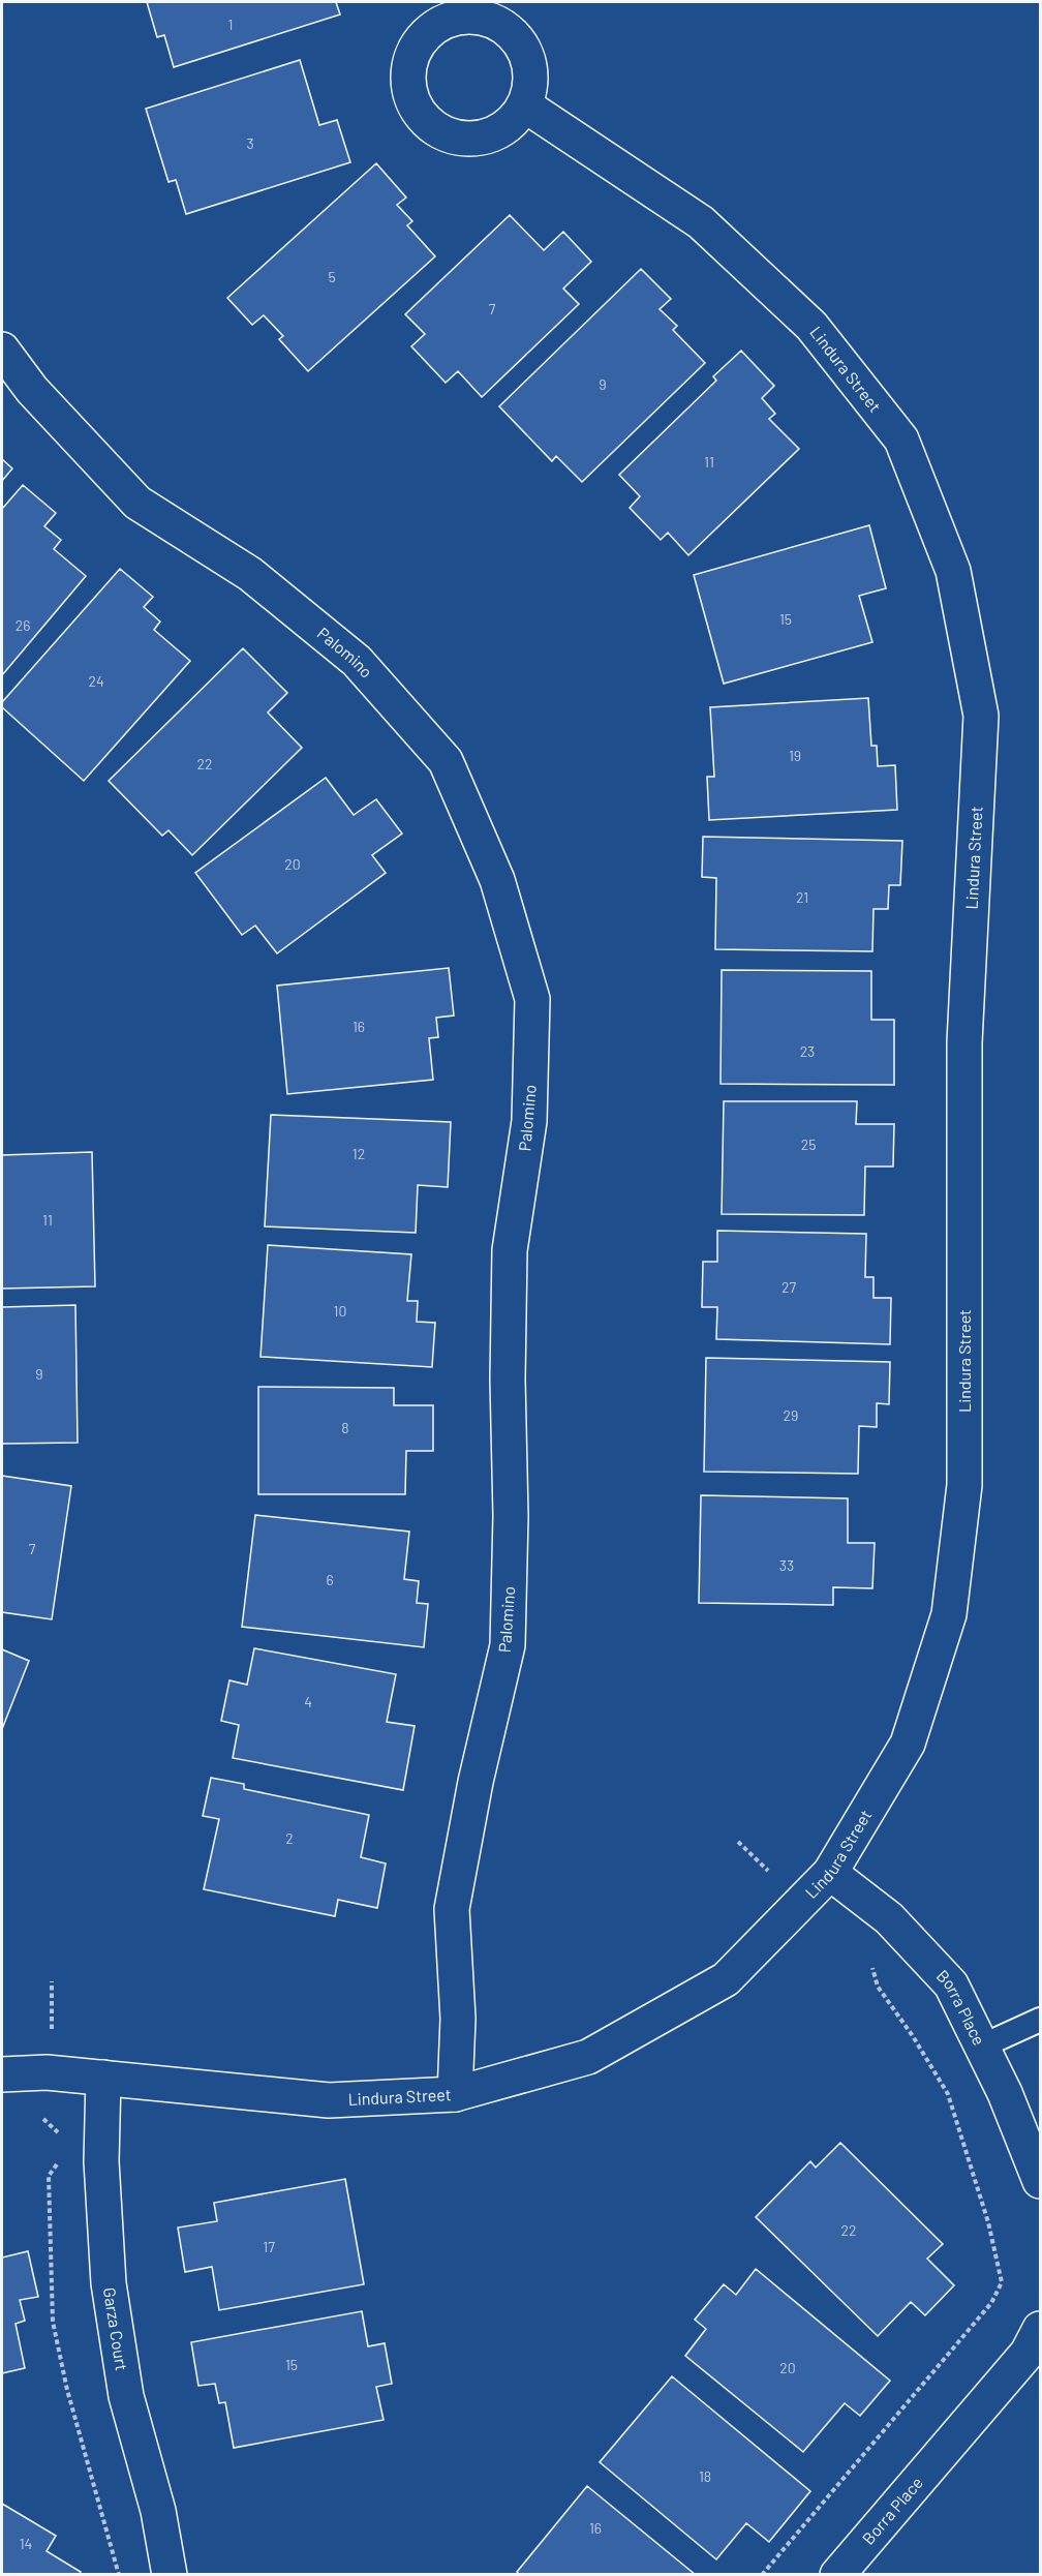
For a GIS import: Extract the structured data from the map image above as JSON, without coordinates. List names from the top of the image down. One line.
{"streets":{"street":["Lindura Street","Palomino","Borra Place","Garza Court"]},"crossings":[["Lindura Street","Palomino"],["Lindura Street","Borra Place"],["Lindura Street","Garza Court"]],"house_numbers":["1","3","5","7","9","11","15","26","24","19","22","20","21","16","23","25","12","11","27","10","9","29","8","7","33","6","4","2","22","17","15","20","18","16","14"]}
